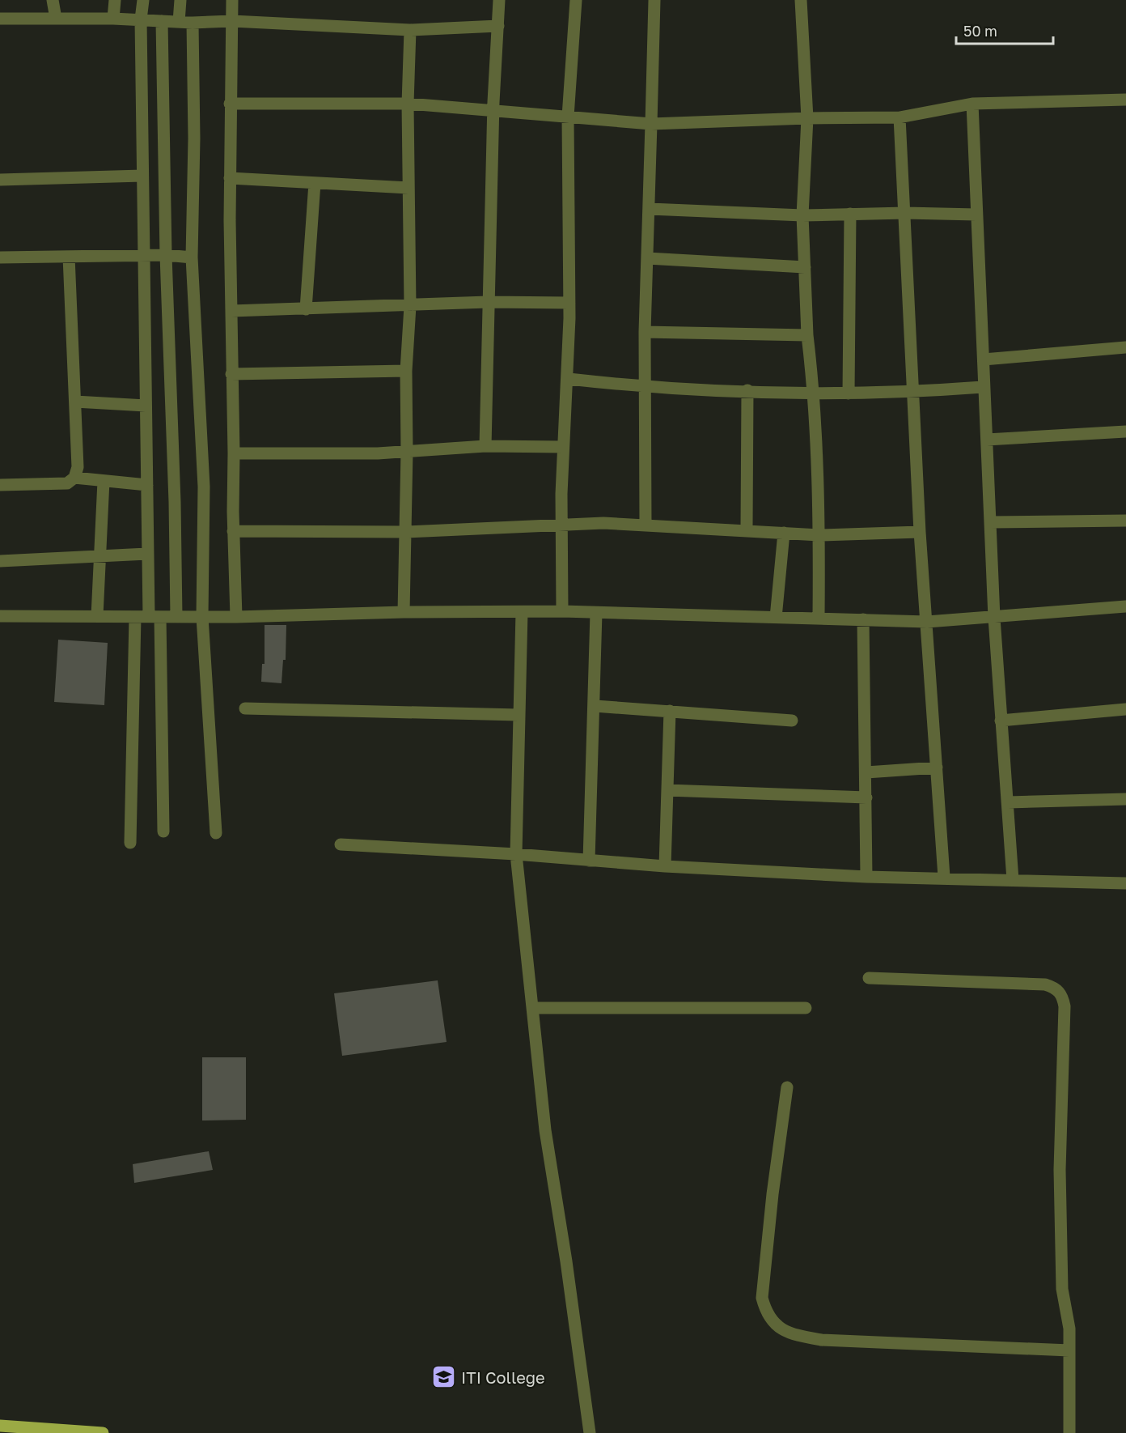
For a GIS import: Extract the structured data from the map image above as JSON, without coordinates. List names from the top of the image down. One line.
{"places":{"school or university":["ITI College"]},"scale_bar":"50 m"}
